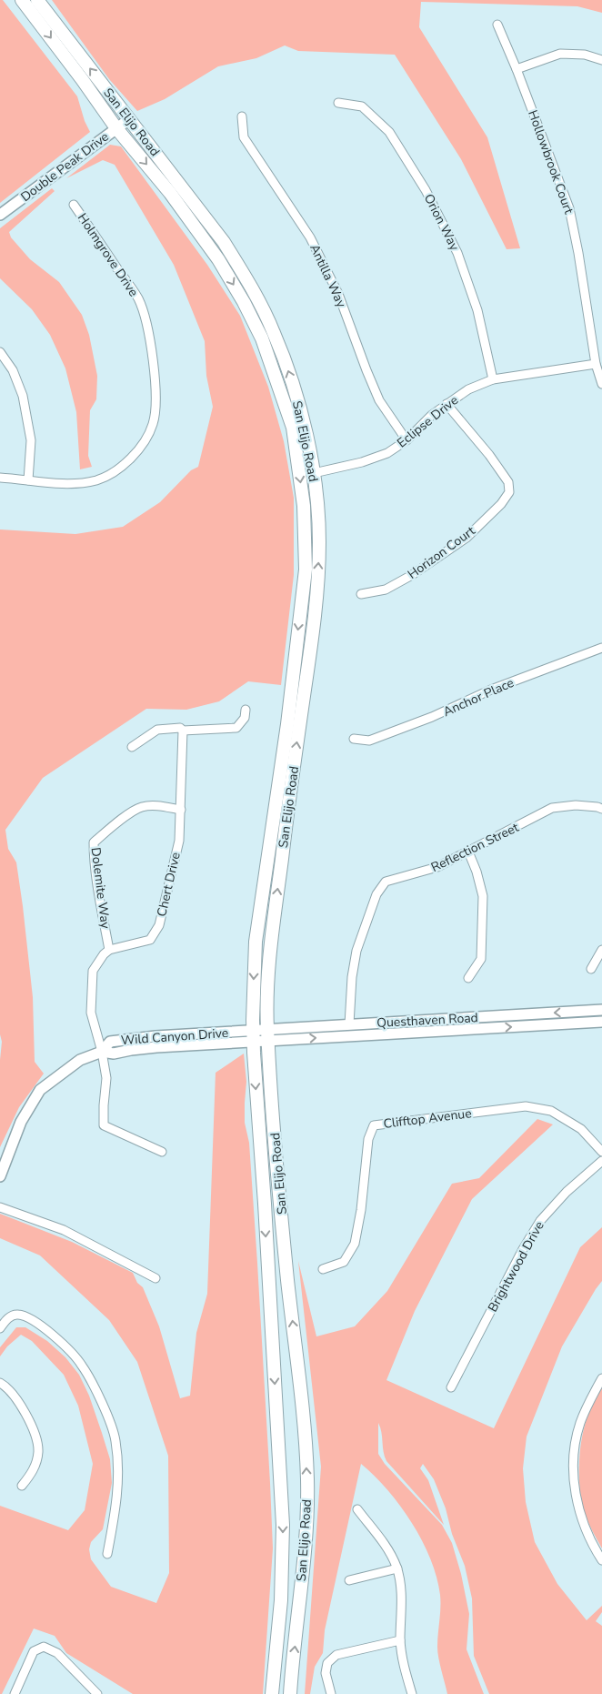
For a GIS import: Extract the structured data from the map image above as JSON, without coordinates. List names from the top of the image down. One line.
{"streets":{"main road":["San Elijo Road"],"street":["Hollowbrook Court","Double Peak Drive","Orion Way","Holmgrove Drive","Antilla Way","Eclipse Drive","Horizon Court","Anchor Place","Reflection Street","Chert Drive","Dolemite Way","Questhaven Road","Wild Canyon Drive","Clifftop Avenue","Brightwood Drive"]},"crossings":[["San Elijo Road","Double Peak Drive"],["San Elijo Road","Eclipse Drive"],["San Elijo Road","Questhaven Road"],["San Elijo Road","Wild Canyon Drive"],["Hollowbrook Court","Eclipse Drive"],["Orion Way","Eclipse Drive"],["Antilla Way","Eclipse Drive"],["Eclipse Drive","Horizon Court"],["Reflection Street","Questhaven Road"],["Chert Drive","Dolemite Way"],["Questhaven Road","Wild Canyon Drive"]]}
